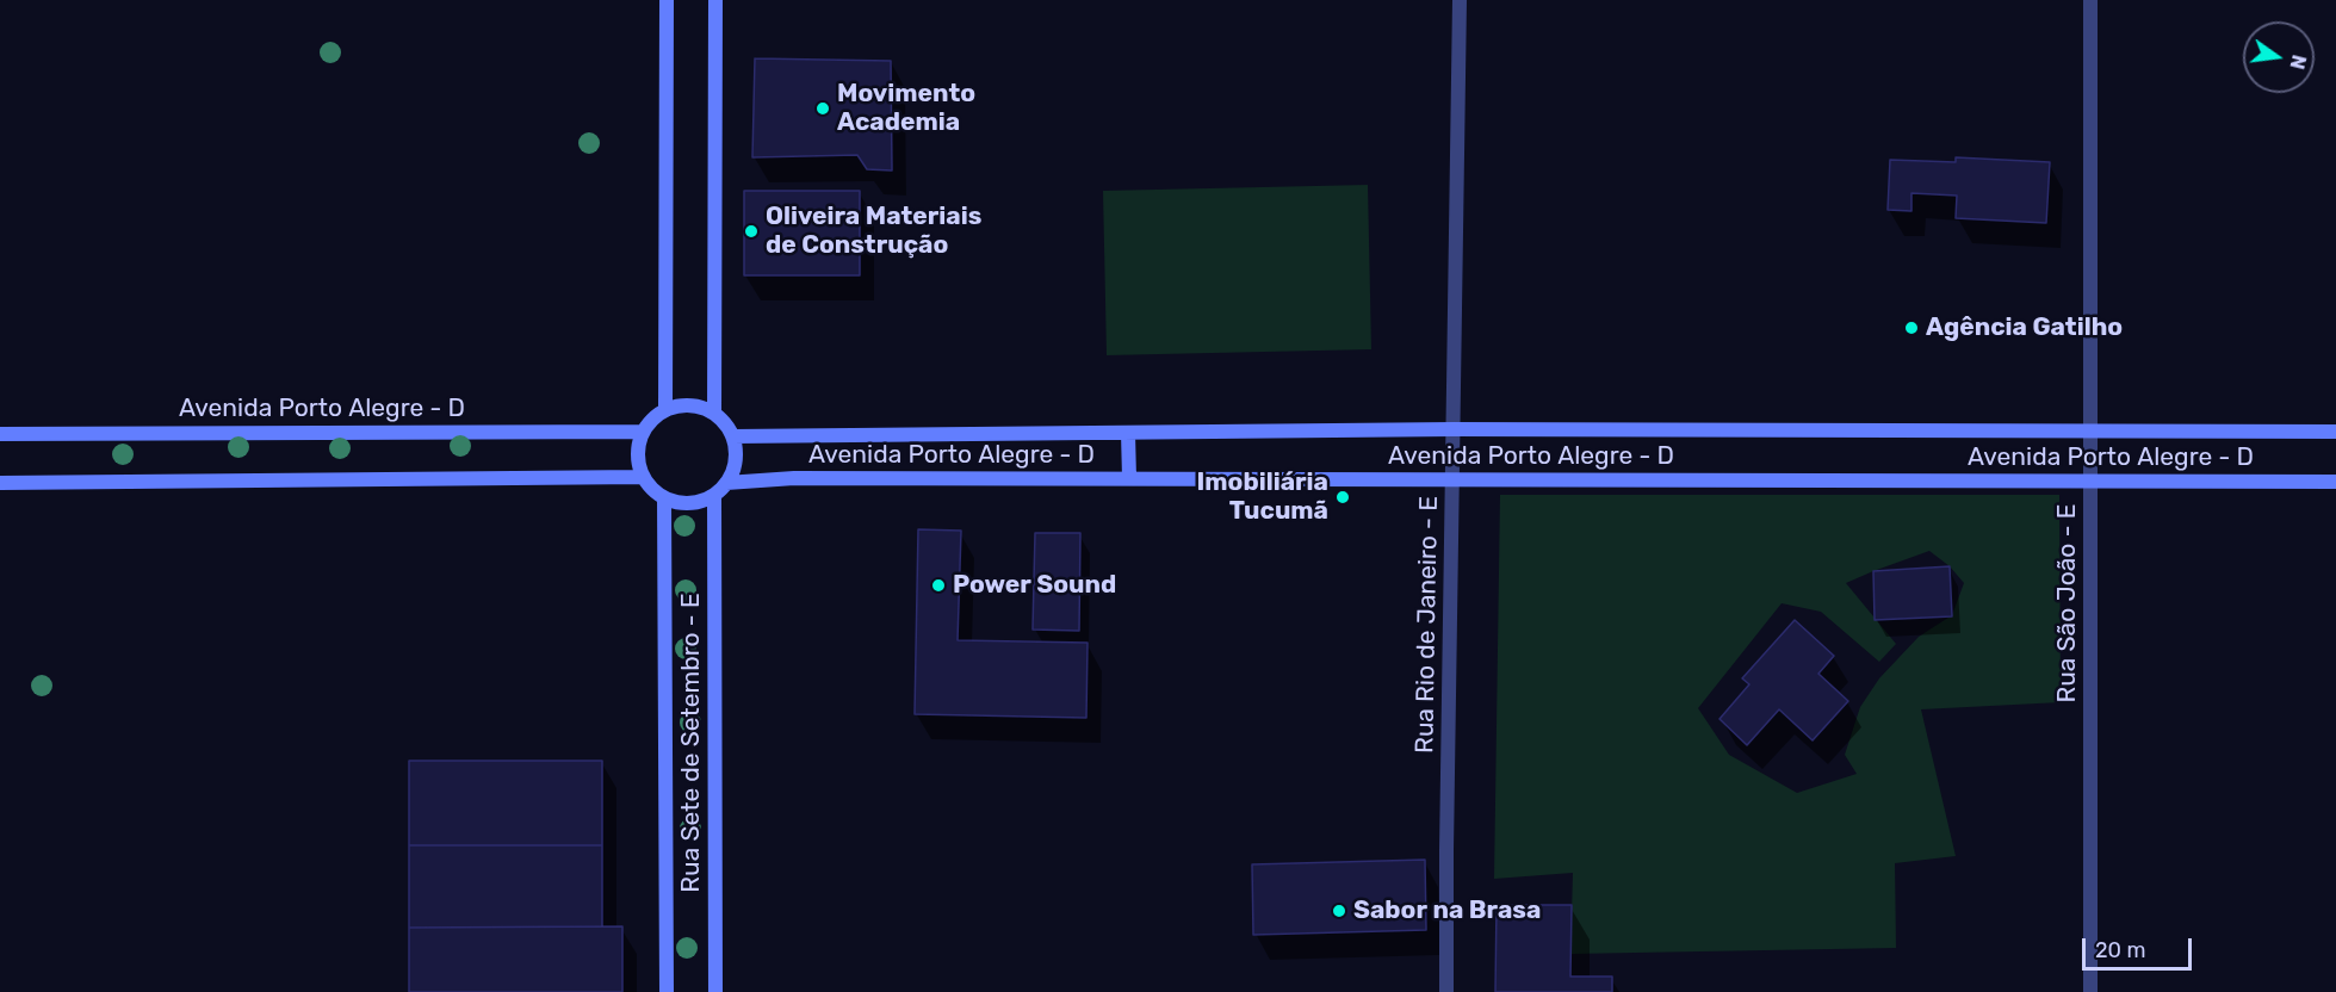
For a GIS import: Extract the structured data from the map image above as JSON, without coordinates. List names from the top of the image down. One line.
{"streets":{"street":["Avenida Porto Alegre - D","Rua São João - E","Rua Rio de Janeiro - E","Rua Sete de Setembro - E"]},"crossings":[["Avenida Porto Alegre - D","Rua São João - E"],["Avenida Porto Alegre - D","Rua Rio de Janeiro - E"],["Avenida Porto Alegre - D","Rua Sete de Setembro - E"]],"places":["Movimento Academia","Oliveira Materiais de Construção","Agência Gatilho","Imobiliária Tucumã","Power Sound","Sabor na Brasa"],"scale_bar":"20 m","north":"right"}
